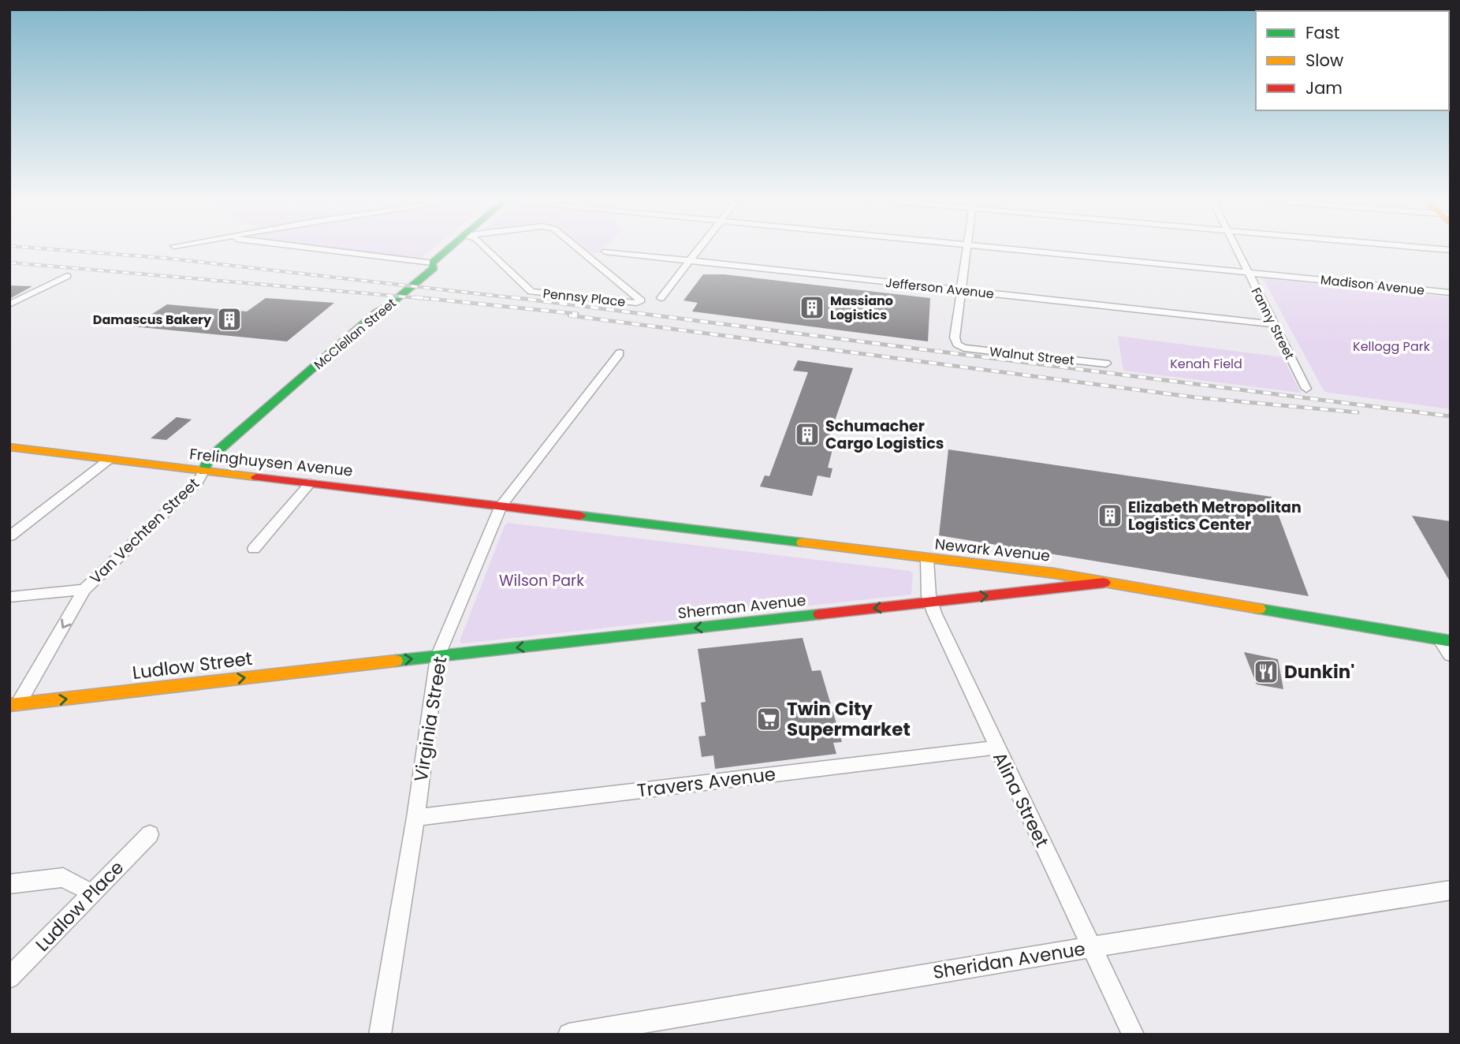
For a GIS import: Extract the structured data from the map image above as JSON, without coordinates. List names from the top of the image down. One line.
{"streets":{"main road":["McClellan Street","Frelinghuysen Avenue","Newark Avenue","Sherman Avenue","Ludlow Street"],"street":["Madison Avenue","Jefferson Avenue","Pennsy Place","Fanny Street","Walnut Street","Van Vechten Street","Virginia Street","Travers Avenue","Alina Street","Ludlow Place","Sheridan Avenue"]},"crossings":[["Madison Avenue","Fanny Street"],["Jefferson Avenue","Fanny Street"],["Jefferson Avenue","Walnut Street"],["McClellan Street","Frelinghuysen Avenue"],["McClellan Street","Van Vechten Street"],["Frelinghuysen Avenue","Van Vechten Street"],["Frelinghuysen Avenue","Newark Avenue"],["Frelinghuysen Avenue","Virginia Street"],["Van Vechten Street","Ludlow Street"],["Newark Avenue","Sherman Avenue"],["Newark Avenue","Alina Street"],["Sherman Avenue","Ludlow Street"],["Sherman Avenue","Virginia Street"],["Sherman Avenue","Alina Street"],["Virginia Street","Travers Avenue"],["Travers Avenue","Alina Street"],["Alina Street","Sheridan Avenue"]],"one_way":["Van Vechten Street","Ludlow Street"],"parks":["Kellogg Park","Kenah Field","Wilson Park"],"places":{"building":["Massiano Logistics","Damascus Bakery","Schumacher Cargo Logistics","Elizabeth Metropolitan Logistics Center"],"restaurant":["Dunkin'"],"supermarket":["Twin City Supermarket"]},"legend":["Fast","Slow","Jam"]}
